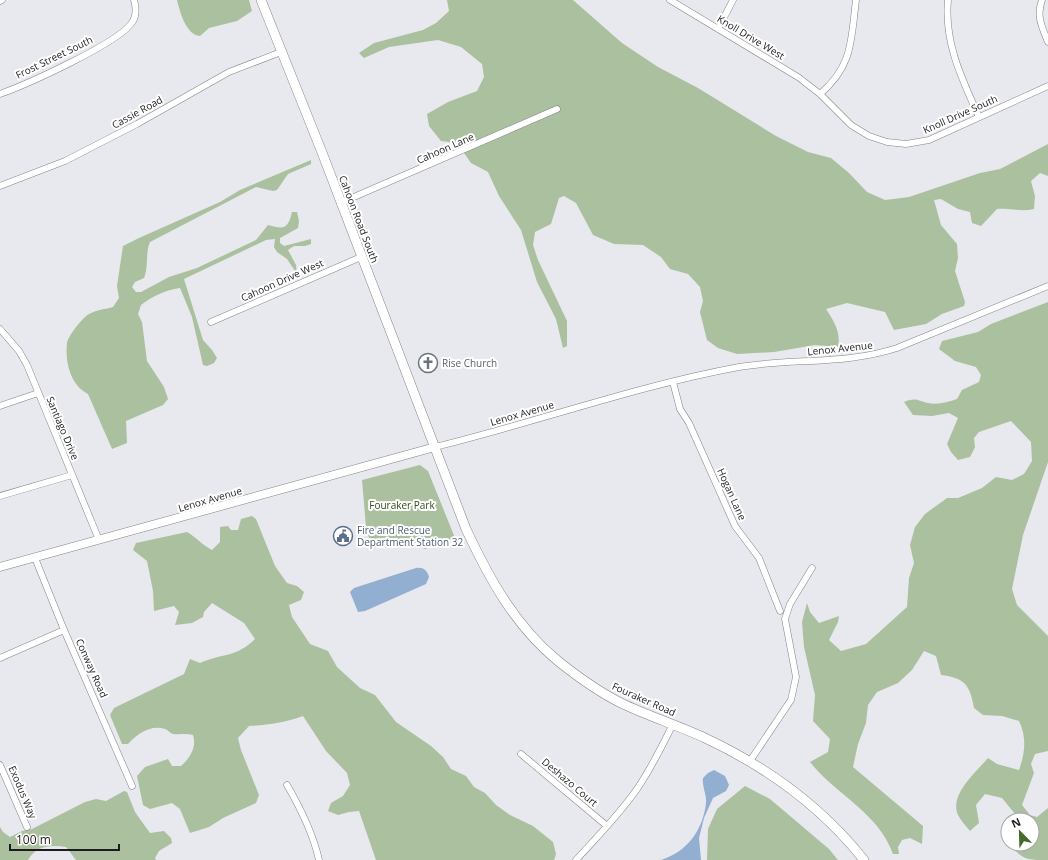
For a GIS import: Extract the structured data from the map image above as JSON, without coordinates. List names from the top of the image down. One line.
{"streets":{"main road":["Cahoon Road South","Fouraker Road"],"street":["Knoll Drive West","Frost Street South","Cassie Road","Knoll Drive South","Cahoon Lane","Cahoon Drive West","Lenox Avenue","Santiago Drive","Hogan Lane","Conway Road","Deshazo Court","Exodus Way"]},"crossings":[["Knoll Drive West","Knoll Drive South"],["Cassie Road","Cahoon Road South"],["Cahoon Lane","Cahoon Road South"],["Cahoon Road South","Cahoon Drive West"],["Cahoon Road South","Lenox Avenue"],["Cahoon Road South","Fouraker Road"],["Lenox Avenue","Santiago Drive"],["Lenox Avenue","Hogan Lane"],["Lenox Avenue","Conway Road"],["Lenox Avenue","Fouraker Road"]],"parks":["Fouraker Park"],"places":{"church":["Rise Church"],"public building":["Fire and Rescue Department Station 32"]},"scale_bar":"100 m","north":"top left"}
